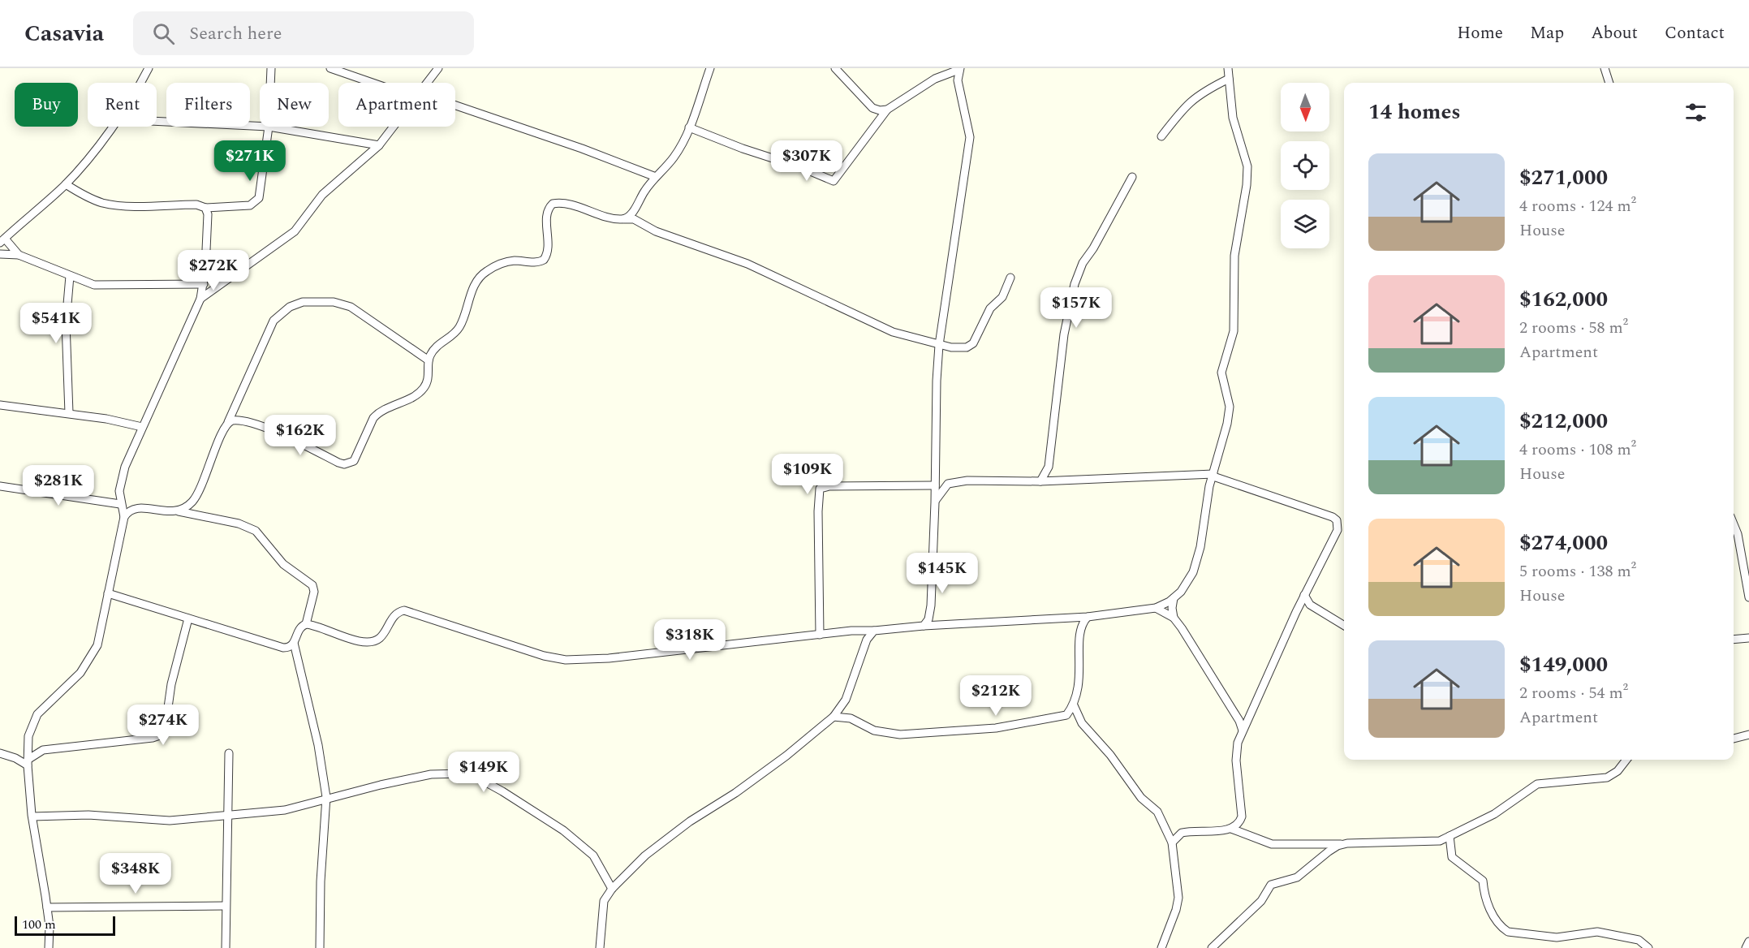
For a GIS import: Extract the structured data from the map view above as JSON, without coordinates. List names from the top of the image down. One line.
{"scale_bar":"100 m","north":"bottom","page":{"header":"Casavia","search":"Search here","nav":["Home","Map","About","Contact"],"chip":["Buy","Rent","Filters","New","Apartment"],"heading":"14 homes","price":["$271K","$307K","$272K","$157K","$541K","$162K","$109K","$281K","$145K","$318K","$212K","$274K","$149K","$348K"],"list":[{"name":"$271,000","note":"4 rooms · 124 m² · House"},{"name":"$162,000","note":"2 rooms · 58 m² · Apartment"},{"name":"$212,000","note":"4 rooms · 108 m² · House"},{"name":"$274,000","note":"5 rooms · 138 m² · House"},{"name":"$149,000","note":"2 rooms · 54 m² · Apartment"}],"scale":"100 m"}}
